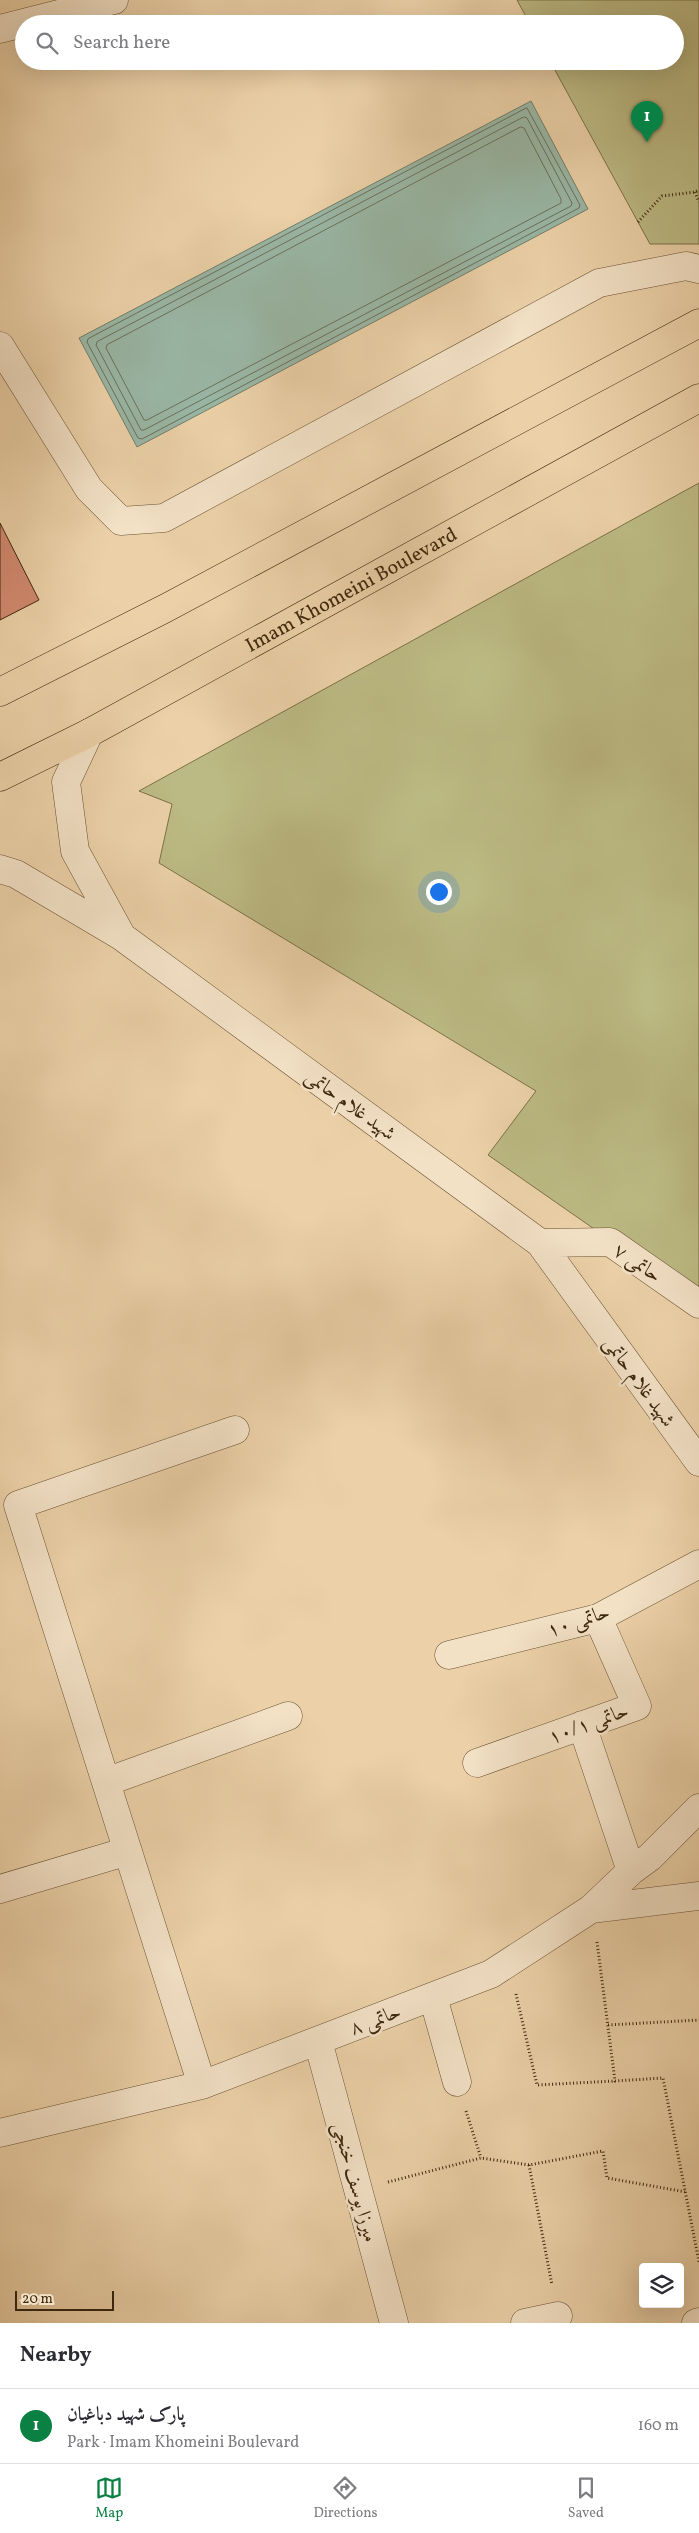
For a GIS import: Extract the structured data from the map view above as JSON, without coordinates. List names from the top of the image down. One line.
{"streets":{"main road":["Imam Khomeini Boulevard"],"street":["شهید غلام حاتمی","حاتمی ۷","حاتمی ۱۰","حاتمی ۱۰/۱","حاتمی ۸","میرزا یوسف خنجی"]},"crossings":[["Imam Khomeini Boulevard","شهید غلام حاتمی"],["شهید غلام حاتمی","حاتمی ۷"],["حاتمی ۱۰","حاتمی ۱۰/۱"],["حاتمی ۸","میرزا یوسف خنجی"]],"scale_bar":"20 m","page":{"search":"Search here","pins":"1","scale":"20 m","heading":"Nearby","list":[{"mark":"1","name":"پارک شهید دباغیان","note":"Park · Imam Khomeini Boulevard","value":"160 m"}],"nav":["Map","Directions","Saved"]}}
